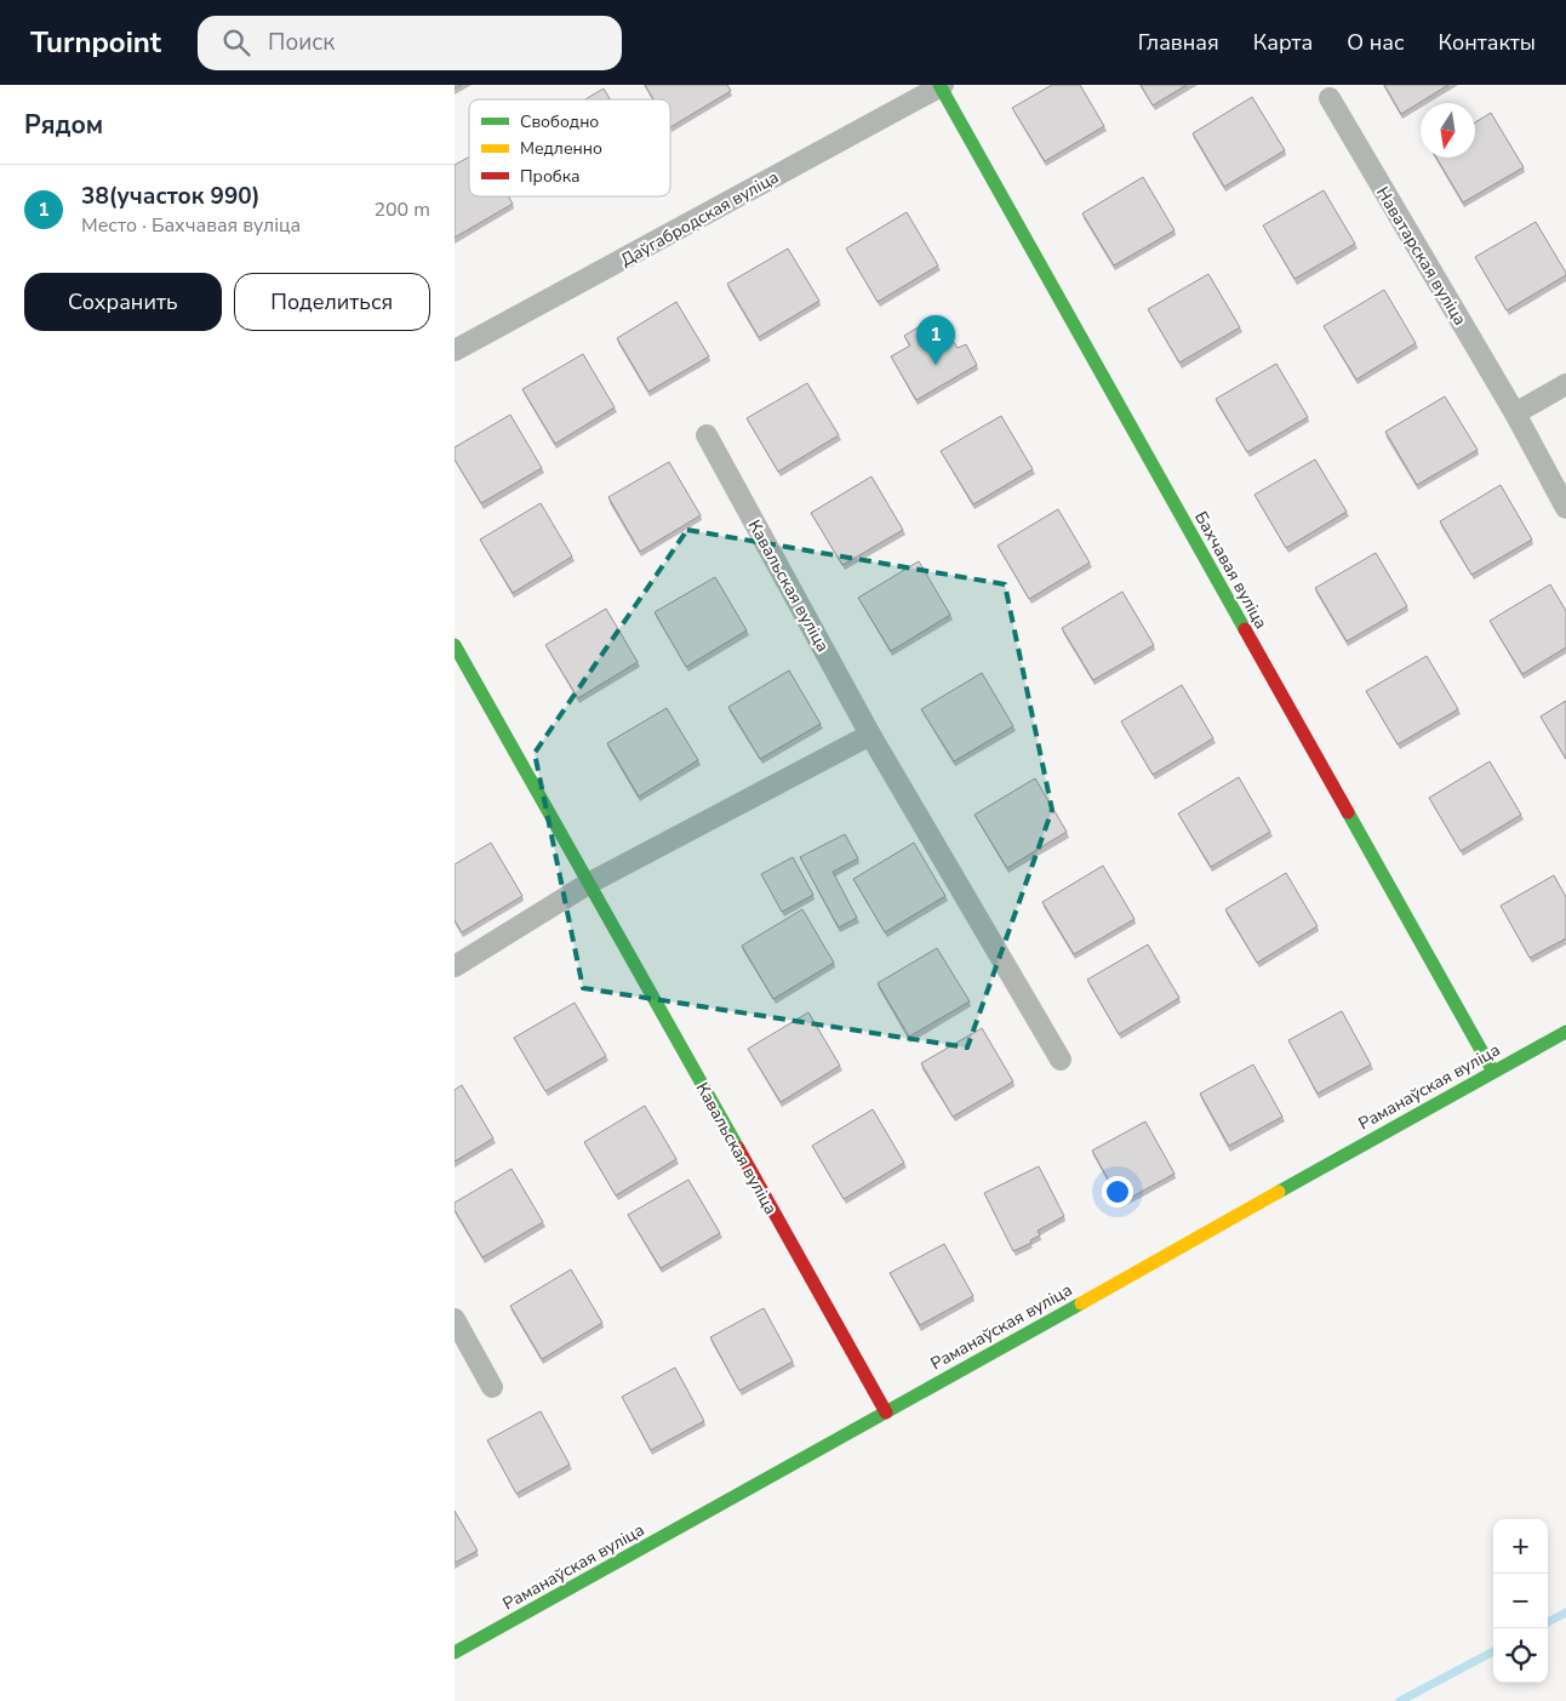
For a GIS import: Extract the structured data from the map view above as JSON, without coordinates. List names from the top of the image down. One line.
{"streets":{"street":["Даўгабродская вуліца","Наватарская вуліца","Бахчавая вуліца","Кавальская вуліца","Раманаўская вуліца"]},"crossings":[["Даўгабродская вуліца","Бахчавая вуліца"],["Бахчавая вуліца","Раманаўская вуліца"],["Кавальская вуліца","Раманаўская вуліца"]],"legend":["Свободно","Медленно","Пробка"],"north":"bottom","page":{"header":"Turnpoint","search":"Поиск","nav":["Главная","Карта","О нас","Контакты"],"heading":"Рядом","list":[{"mark":"1","name":"38(участок 990)","note":"Место · Бахчавая вуліца","value":"200 m"}],"buttons":["Сохранить","Поделиться"],"pins":"1","map_buttons":["+","−"]}}
